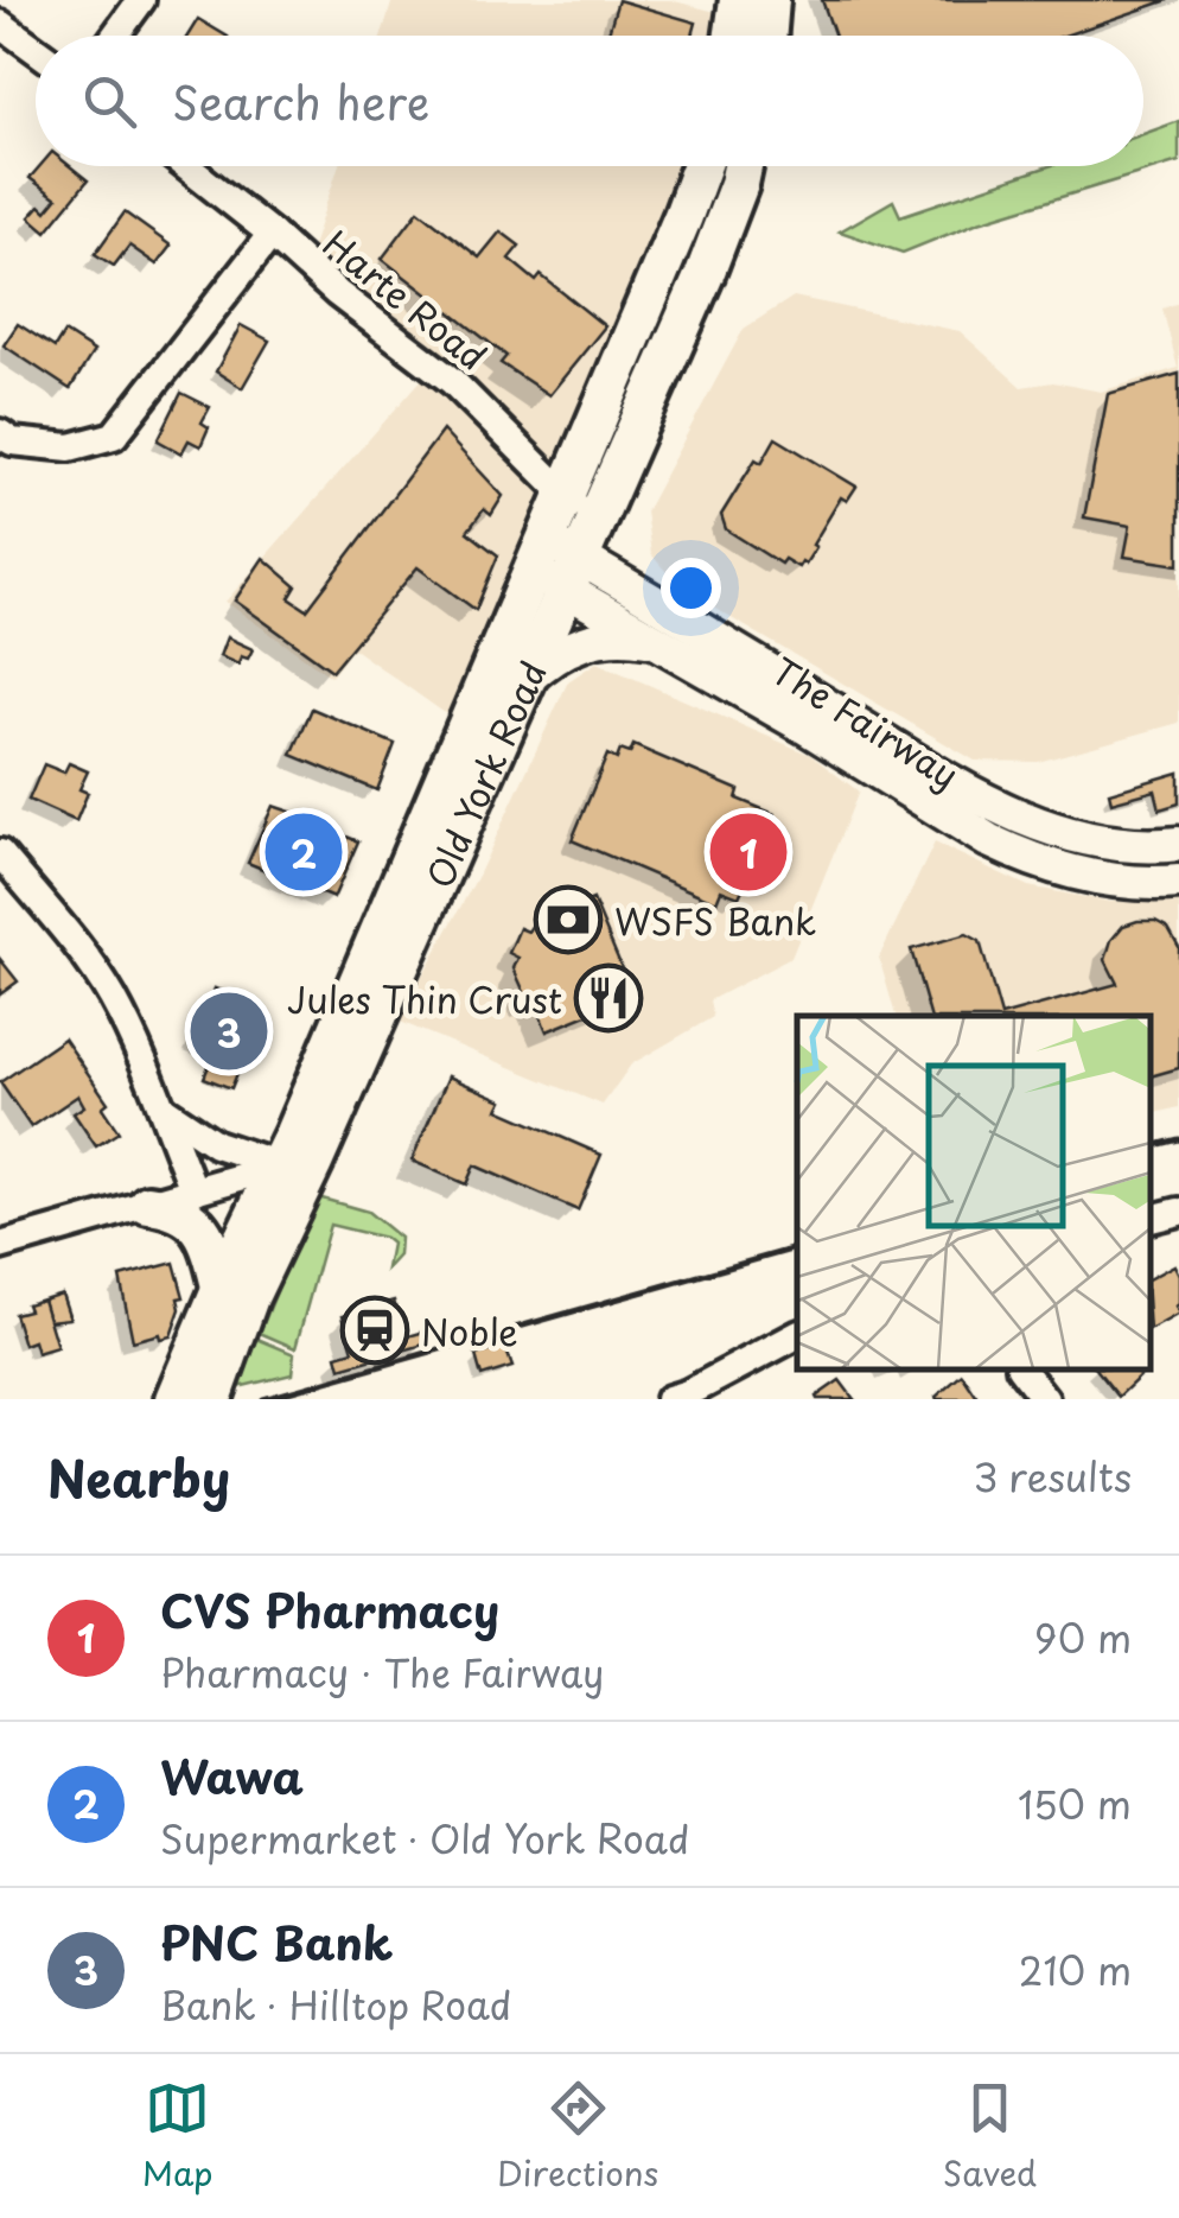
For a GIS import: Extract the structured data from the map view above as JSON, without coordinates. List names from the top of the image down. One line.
{"streets":{"highway":["Old York Road"],"main road":["The Fairway"],"street":["Harte Road"]},"crossings":[["Harte Road","Old York Road"],["The Fairway","Old York Road"]],"places":{"bank":["WSFS Bank"],"restaurant":["Jules Thin Crust"],"station":["Noble"]},"page":{"search":"Search here","pins":["1","2","3"],"heading":["Nearby","3 results"],"list":[{"mark":"1","name":"CVS Pharmacy","note":"Pharmacy · The Fairway","value":"90 m"},{"mark":"2","name":"Wawa","note":"Supermarket · Old York Road","value":"150 m"},{"mark":"3","name":"PNC Bank","note":"Bank · Hilltop Road","value":"210 m"}],"nav":["Map","Directions","Saved"]}}
